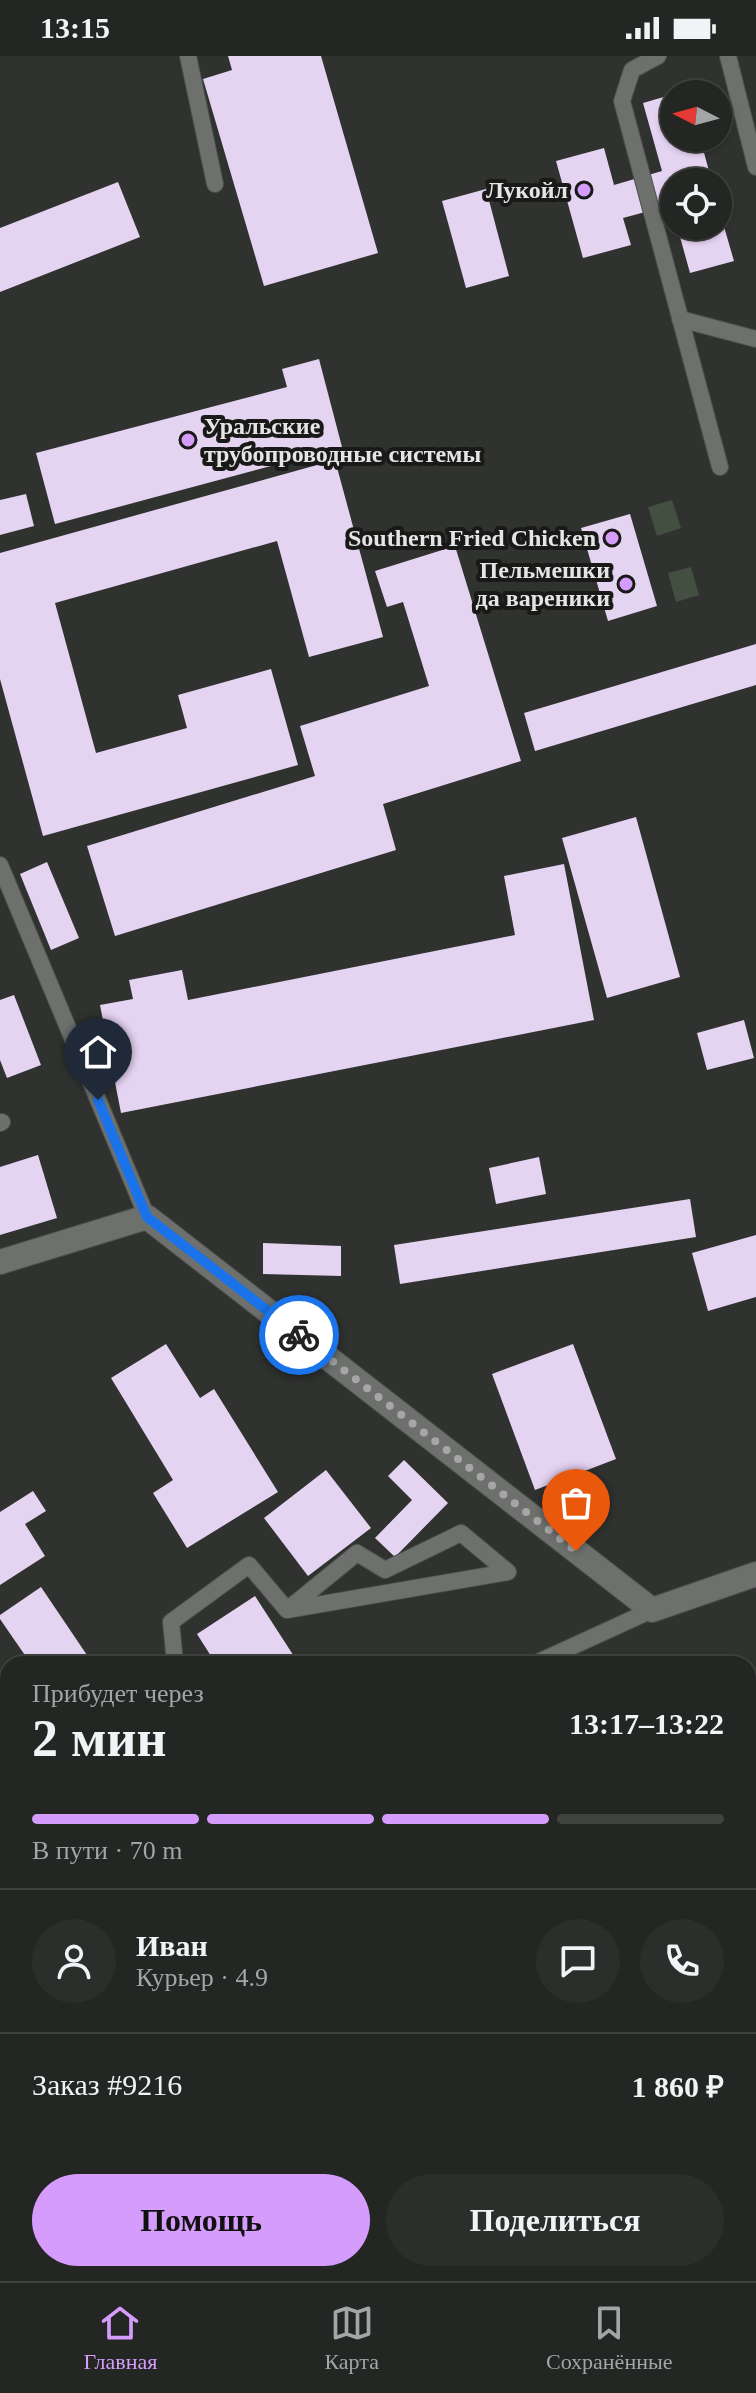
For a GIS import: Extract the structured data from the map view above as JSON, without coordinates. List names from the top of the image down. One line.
{"places":["Лукойл","Уральские трубопроводные системы","Southern Fried Chicken","Пельмешки да вареники"],"north":"left","page":{"status":"13:15","heading":["2 мин","Прибудет через","13:17–13:22"],"panel":["Иван","Курьер · 4.9","Заказ #9216","1 860 ₽"],"bar":"В пути · 70 m","buttons":["Помощь","Поделиться"],"tabs":["Главная","Карта","Сохранённые"]}}
